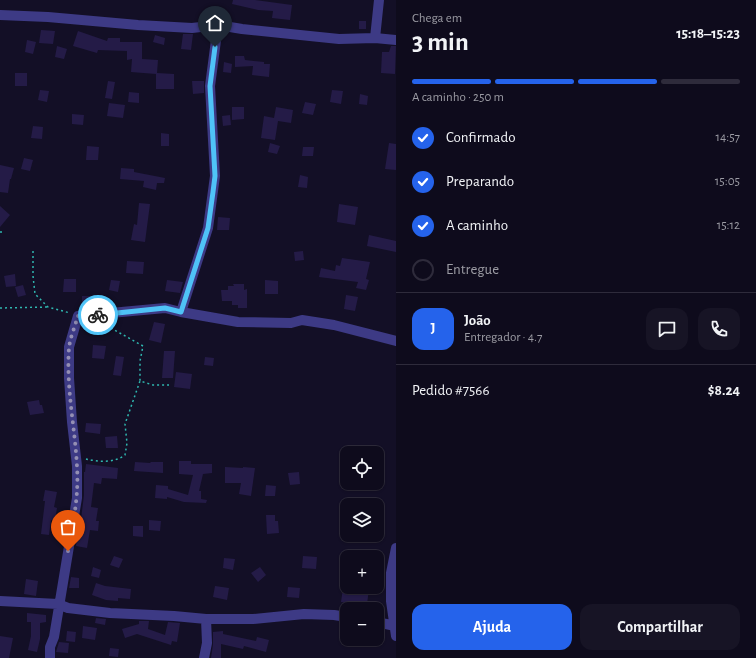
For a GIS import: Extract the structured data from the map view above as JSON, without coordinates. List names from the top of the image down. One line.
{"page":{"heading":["3 min","Chega em","15:18–15:23"],"panel":["João","Entregador · 4.7","Pedido #7566","$8.24"],"bar":"A caminho · 250 m","list":[["Confirmado","14:57"],["Preparando","15:05"],["A caminho","15:12"],"Entregue"],"round":"J","map_buttons":["+","−"],"buttons":["Ajuda","Compartilhar"]}}
